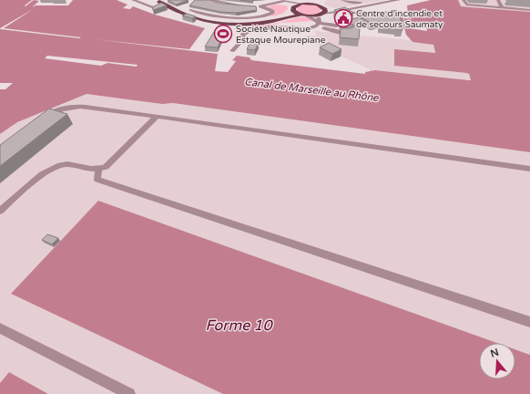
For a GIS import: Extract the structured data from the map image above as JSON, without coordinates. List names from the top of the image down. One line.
{"water":["Canal de Marseille au Rhône","Forme 10"],"places":{"public building":["Centre d’incendie et de secours Saumaty"],"sports":["Société Nautique Estaque Mourepiane"]},"north":"top"}
